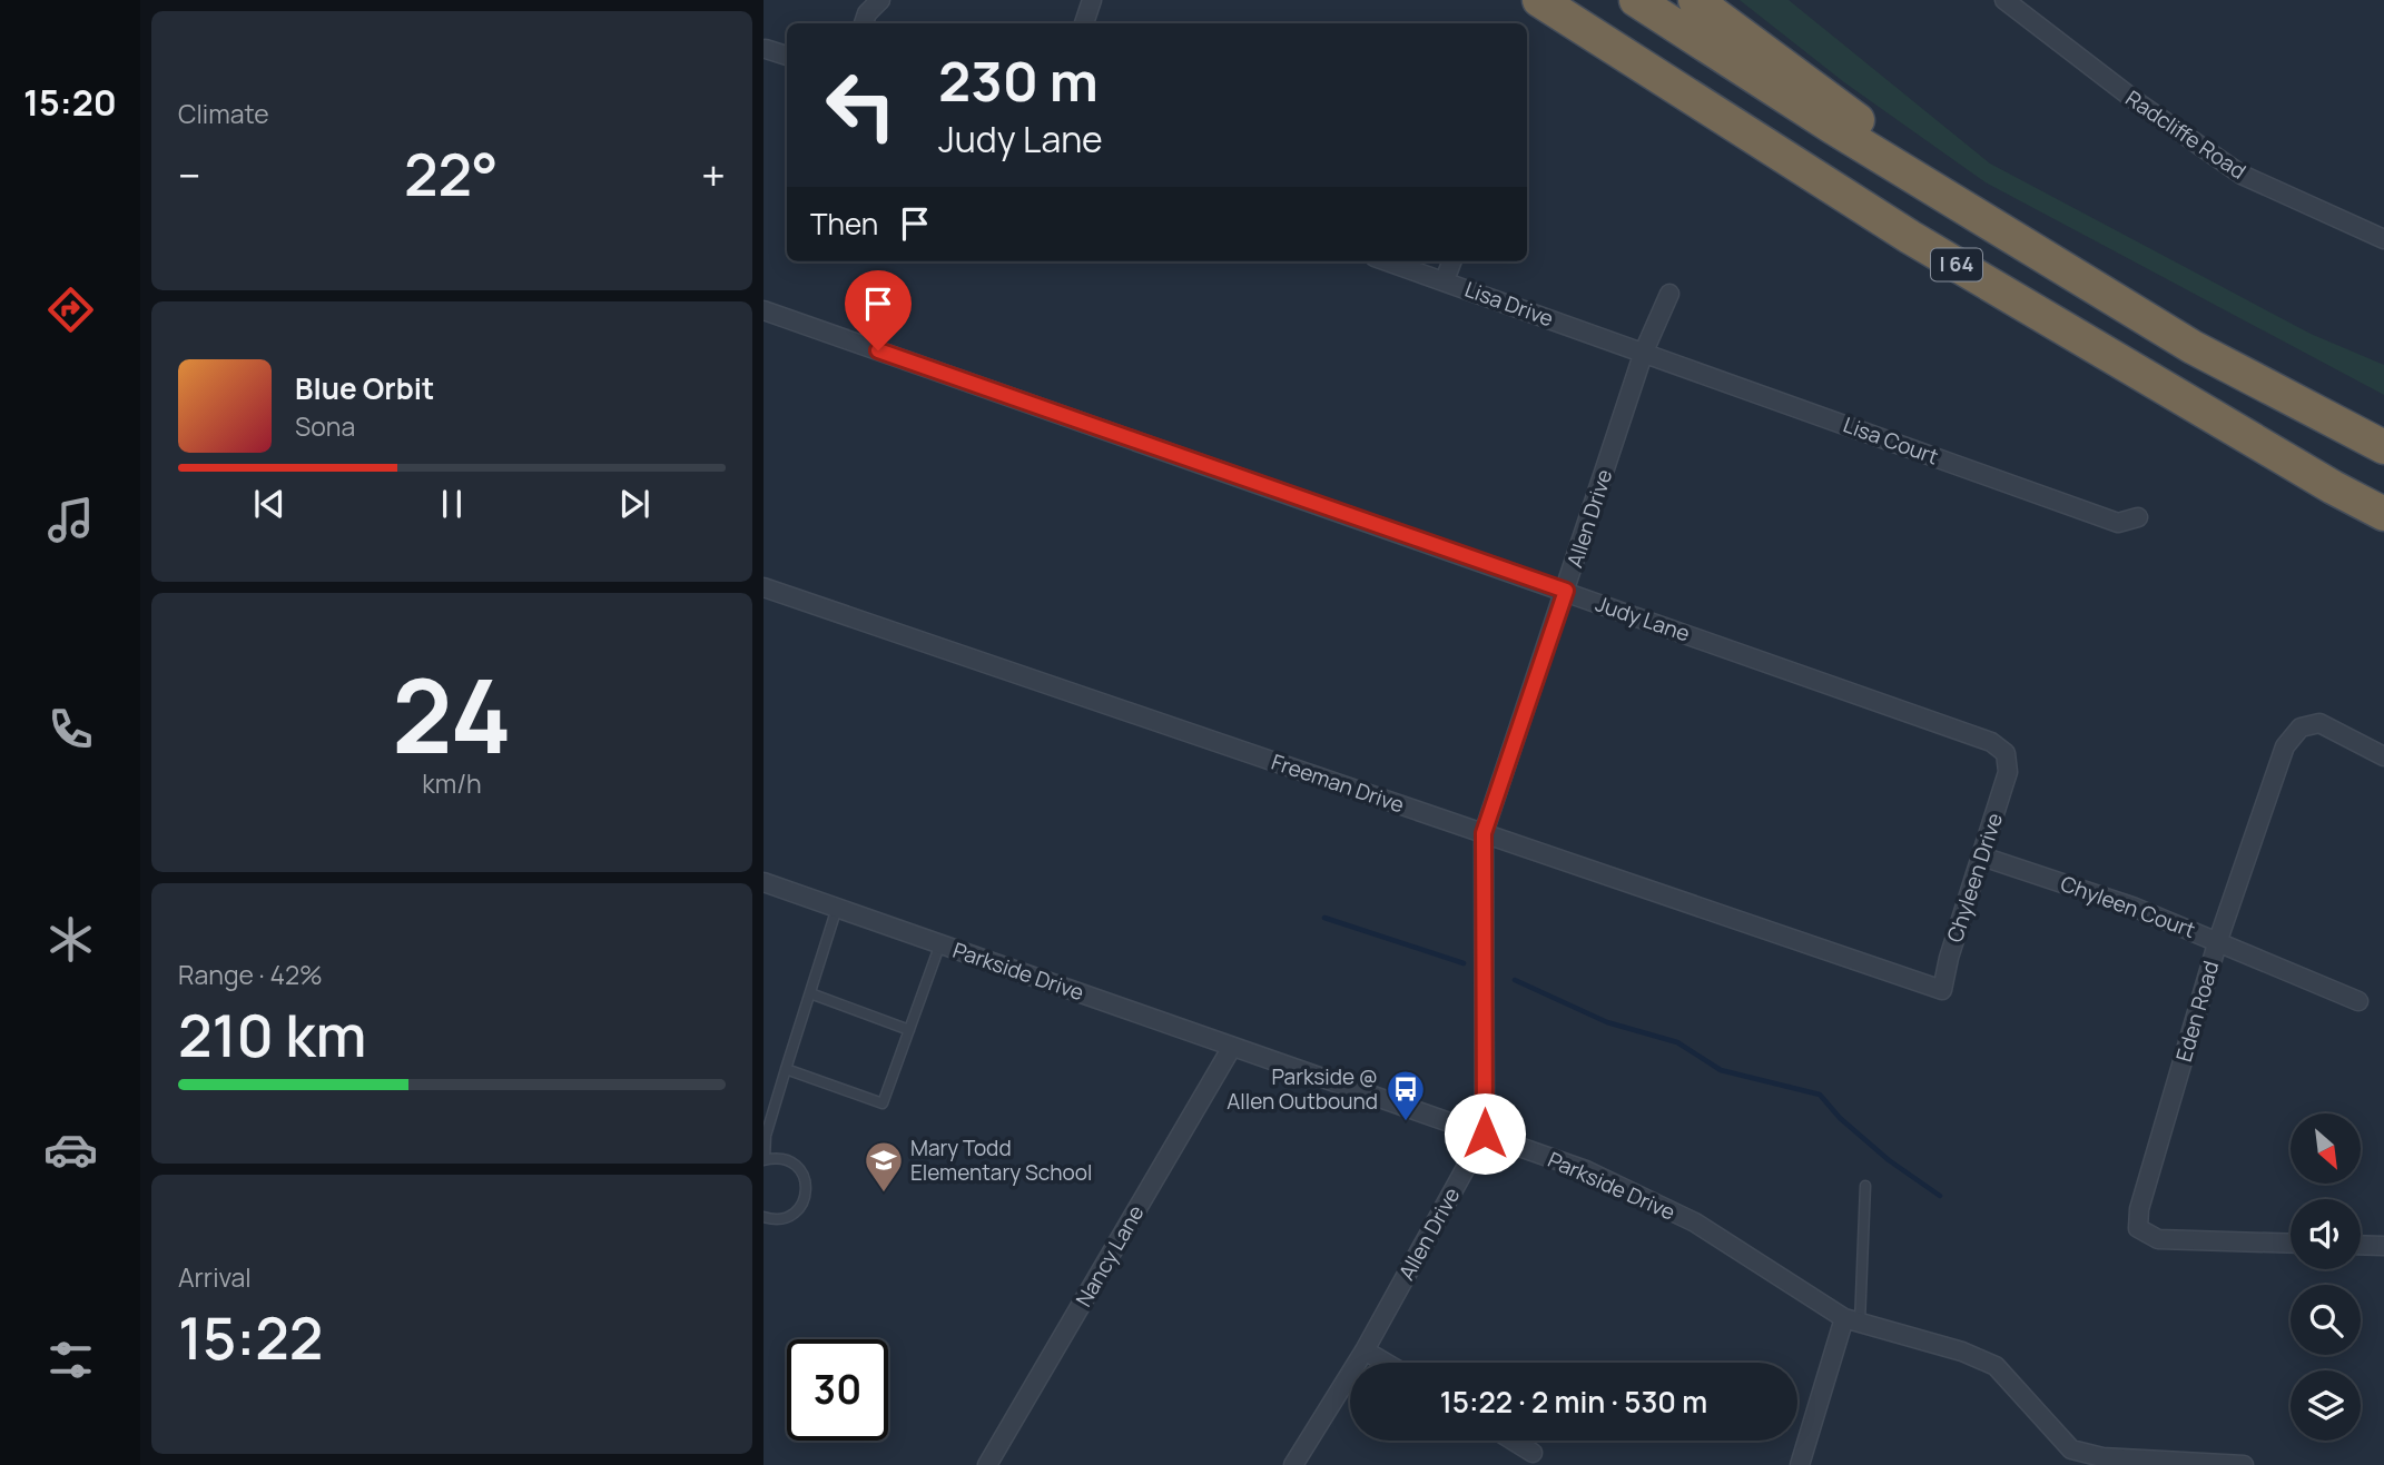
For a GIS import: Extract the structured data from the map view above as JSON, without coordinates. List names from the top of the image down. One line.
{"streets":{"highway":["I 64"],"street":["Radcliffe Road","Lisa Drive","Lisa Court","Allen Drive","Judy Lane","Freeman Drive","Chyleen Drive","Chyleen Court","Parkside Drive","Eden Road","Nancy Lane"]},"crossings":[["Lisa Drive","Lisa Court"],["Lisa Drive","Allen Drive"],["Lisa Court","Allen Drive"],["Allen Drive","Judy Lane"],["Allen Drive","Freeman Drive"],["Allen Drive","Parkside Drive"],["Judy Lane","Chyleen Drive"],["Freeman Drive","Chyleen Drive"],["Chyleen Drive","Chyleen Court"],["Chyleen Court","Eden Road"],["Parkside Drive","Nancy Lane"]],"places":{"bus stop":["Parkside @ Allen Outbound"],"school or university":["Mary Todd Elementary School"]},"north":"bottom right","page":{"tabs":"15:20","tile":["Climate",["24","km/h"],["Range · 42%","210 km"],["Arrival","15:22"]],"turn":["230 m","Judy Lane"],"heat":["−","22°","+"],"then":"Then","song":["Blue Orbit","Sona"],"limit":"30","trip":"15:22 · 2 min · 530 m"}}
